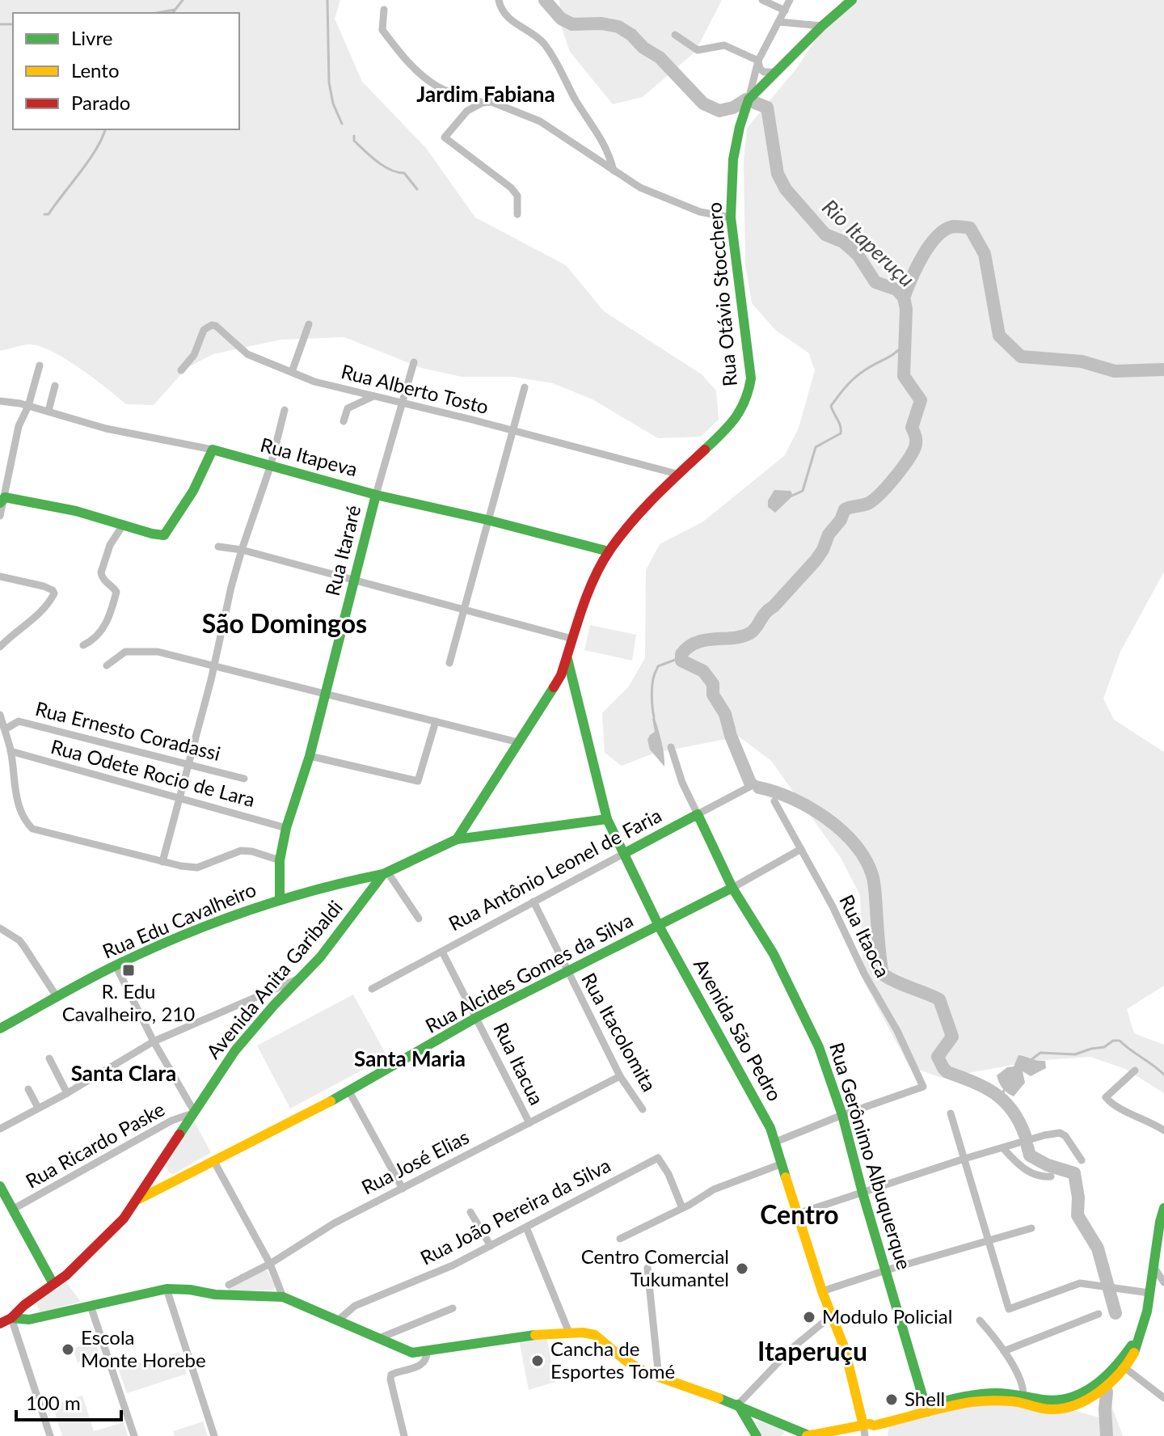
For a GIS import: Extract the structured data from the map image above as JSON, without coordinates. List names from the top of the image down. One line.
{"streets":{"street":["Rua Otávio Stocchero","Rua Alberto Tosto","Rua Itapeva","Rua Itararé","Rua Ernesto Coradassi","Rua Odete Rocio de Lara","Rua Antônio Leonel de Faria","Rua Edu Cavalheiro","Rua Itaoca","Rua Alcides Gomes da Silva","Avenida Anita Garibaldi","Avenida São Pedro","Rua Itacolomita","Rua Itacua","Rua Ricardo Paske","Rua Gerônimo Albuquerque","Rua José Elias","Rua João Pereira da Silva"]},"crossings":[["Rua Otávio Stocchero","Rua Alberto Tosto"],["Rua Otávio Stocchero","Rua Itapeva"],["Rua Otávio Stocchero","Avenida São Pedro"],["Rua Alberto Tosto","Rua Itararé"],["Rua Itapeva","Rua Itararé"],["Rua Itararé","Rua Odete Rocio de Lara"],["Rua Itararé","Rua Edu Cavalheiro"],["Rua Antônio Leonel de Faria","Avenida São Pedro"],["Rua Antônio Leonel de Faria","Rua Itacolomita"],["Rua Antônio Leonel de Faria","Rua Itacua"],["Rua Antônio Leonel de Faria","Rua Gerônimo Albuquerque"],["Rua Edu Cavalheiro","Avenida Anita Garibaldi"],["Rua Itaoca","Rua Alcides Gomes da Silva"],["Rua Itaoca","Rua Gerônimo Albuquerque"],["Rua Alcides Gomes da Silva","Avenida Anita Garibaldi"],["Rua Alcides Gomes da Silva","Avenida São Pedro"],["Rua Alcides Gomes da Silva","Rua Itacolomita"],["Rua Alcides Gomes da Silva","Rua Itacua"],["Rua Alcides Gomes da Silva","Rua Gerônimo Albuquerque"],["Avenida Anita Garibaldi","Avenida São Pedro"],["Avenida Anita Garibaldi","Rua Ricardo Paske"],["Rua Itacolomita","Rua José Elias"],["Rua Itacua","Rua José Elias"]],"districts":["Jardim Fabiana","São Domingos","Santa Maria","Santa Clara","Centro","Itaperuçu"],"water":["Rio Itaperuçu"],"places":{"transit":["R. Edu Cavalheiro, 210"],"other":["Centro Comercial Tukumantel","Modulo Policial","Escola Monte Horebe","Cancha de Esportes Tomé","Shell"]},"legend":["Livre","Lento","Parado"],"scale_bar":"100 m"}
